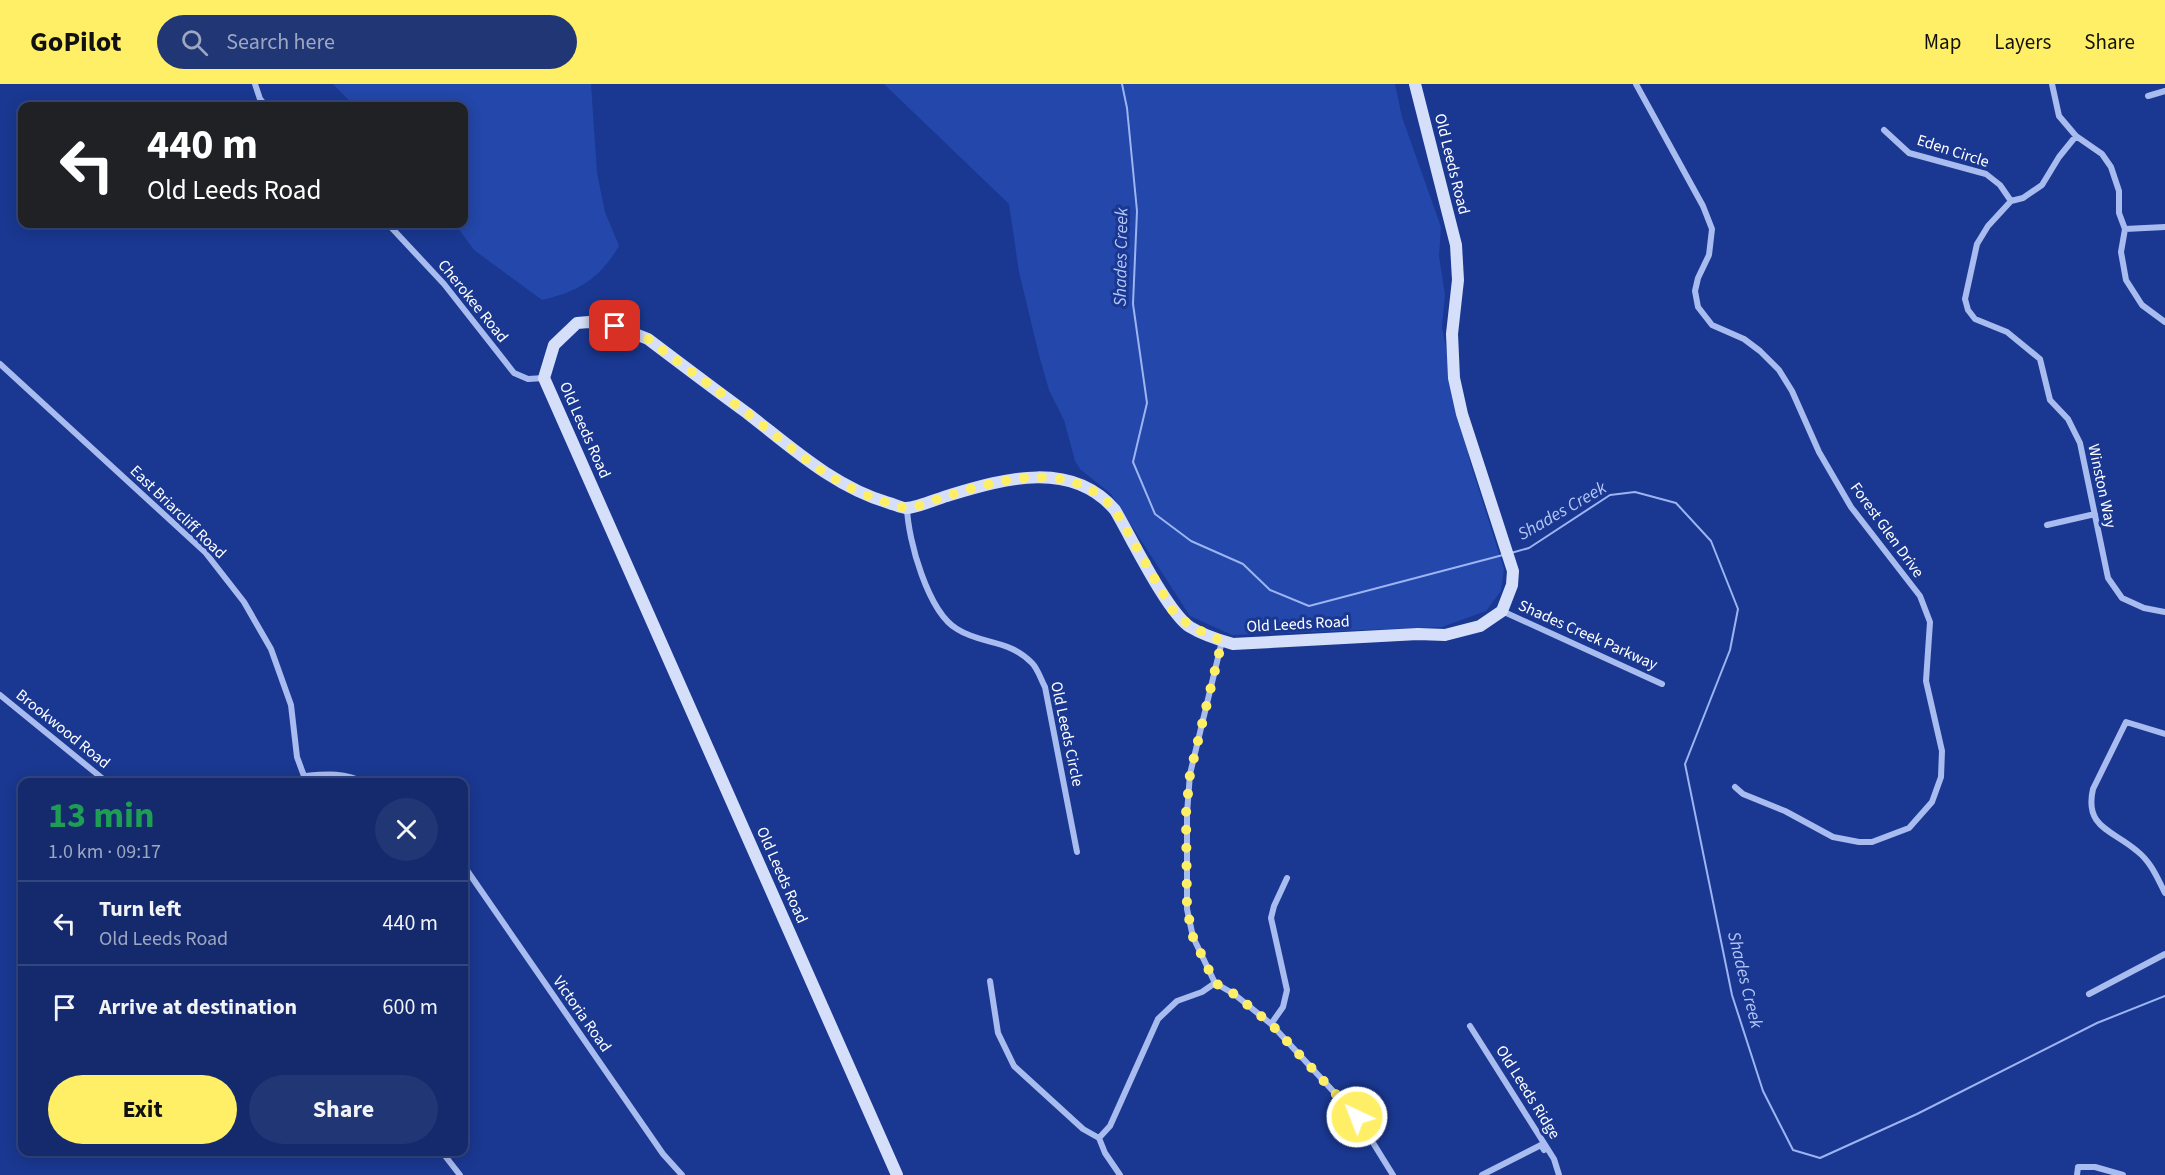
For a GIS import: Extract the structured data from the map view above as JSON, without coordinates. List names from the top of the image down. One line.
{"streets":{"main road":["Old Leeds Road"],"street":["Eden Circle","Cherokee Road","Winston Way","East Briarcliff Road","Forest Glen Drive","Shades Creek Parkway","Brookwood Road","Old Leeds Circle","Victoria Road","Old Leeds Ridge"]},"crossings":[["Eden Circle","Winston Way"],["Old Leeds Road","Cherokee Road"],["Old Leeds Road","Shades Creek Parkway"],["Old Leeds Road","Old Leeds Circle"]],"water":["Shades Creek"],"page":{"header":"GoPilot","search":"Search here","nav":["Map","Layers","Share"],"turn":["440 m","Old Leeds Road"],"heading":["13 min","1.0 km · 09:17"],"list":[{"name":"Turn left","note":"Old Leeds Road","value":"440 m"},{"name":"Arrive at destination","value":"600 m"}],"buttons":["Exit","Share"]}}
